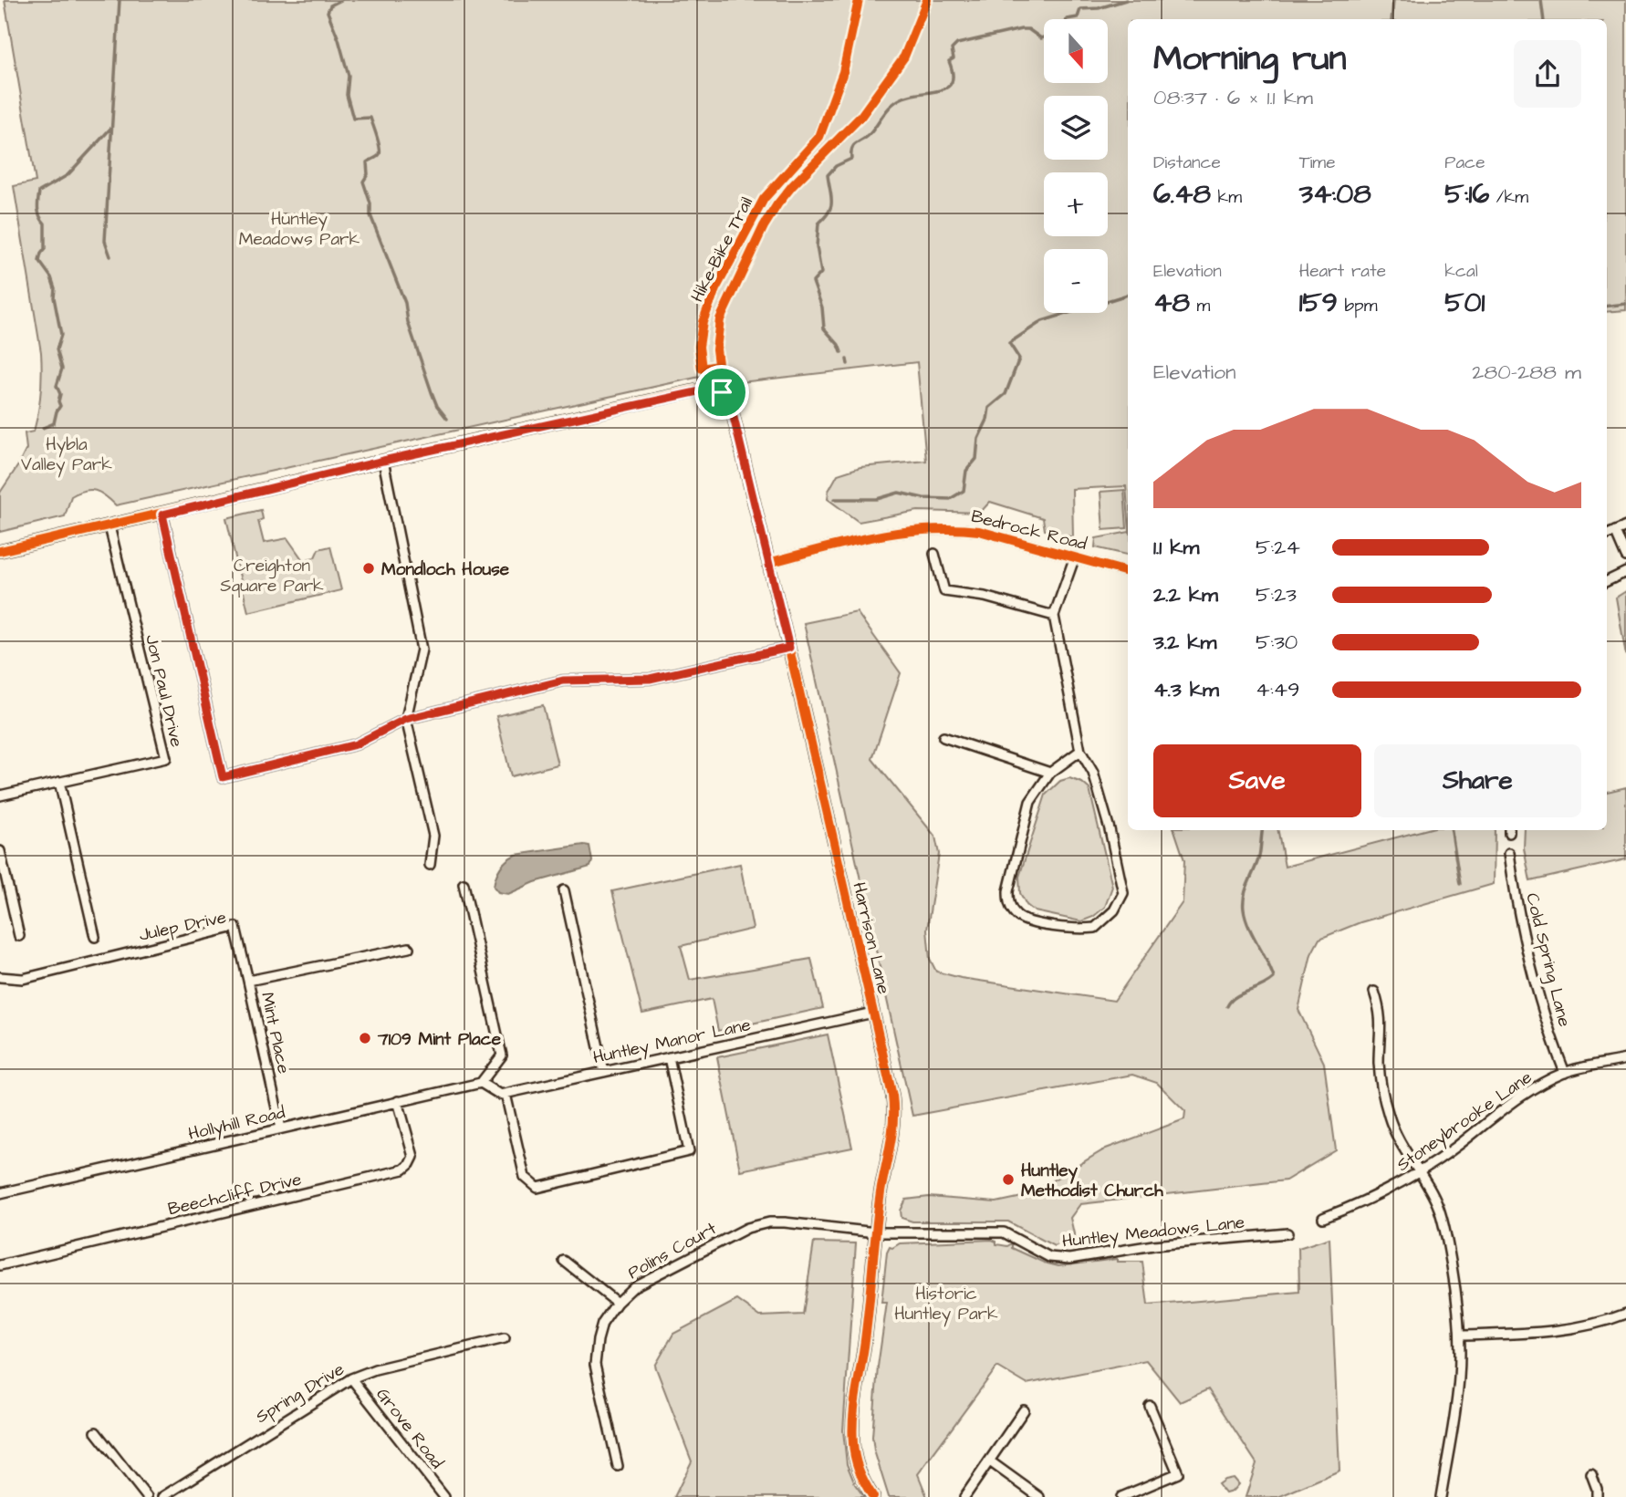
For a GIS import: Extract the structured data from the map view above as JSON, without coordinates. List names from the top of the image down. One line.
{"streets":{"street":["Bedrock Road","Jon Paul Drive","Julep Drive","Harrison Lane","Cold Spring Lane","Mint Place","Huntley Manor Lane","Stoneybrooke Lane","Hollyhill Road","Beechcliff Drive","Huntley Meadows Lane","Polins Court","Spring Drive","Grove Road"],"cycle path":["Hike-Bike Trail"]},"crossings":[["Bedrock Road","Harrison Lane"],["Julep Drive","Mint Place"],["Harrison Lane","Huntley Manor Lane"],["Harrison Lane","Huntley Meadows Lane"],["Harrison Lane","Polins Court"],["Cold Spring Lane","Stoneybrooke Lane"],["Mint Place","Hollyhill Road"],["Hollyhill Road","Beechcliff Drive"],["Huntley Meadows Lane","Polins Court"],["Spring Drive","Grove Road"]],"parks":["Huntley Meadows Park","Hybla Valley Park","Creighton Square Park","Historic Huntley Park"],"places":["Mondloch House","7109 Mint Place","Huntley Methodist Church"],"north":"bottom","page":{"map_buttons":["+","−"],"heading":["Morning run","08:37 · 6 × 1.1 km"],"stats":[["Distance","6.48 km"],["Time","34:08"],["Pace","5:16 /km"],["Elevation","48 m"],["Heart rate","159 bpm"],["kcal","501"]],"chart":["Elevation","280–288 m"],"list":[{"name":"1.1 km","note":"5:24"},{"name":"2.2 km","note":"5:23"},{"name":"3.2 km","note":"5:30"},{"name":"4.3 km","note":"4:49"}],"buttons":["Save","Share"]}}
